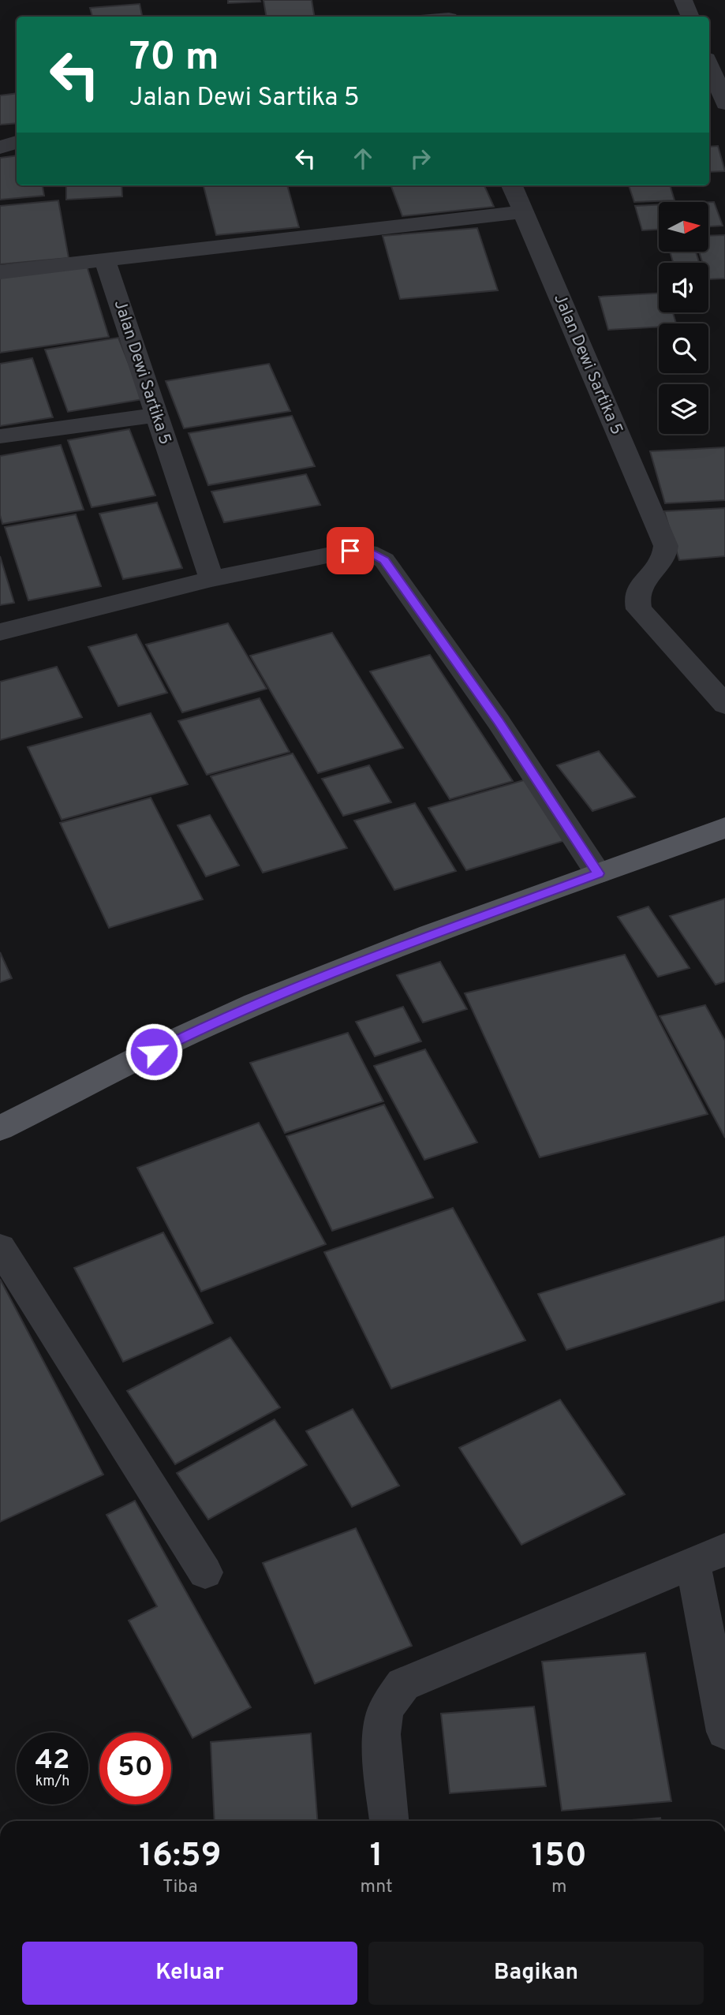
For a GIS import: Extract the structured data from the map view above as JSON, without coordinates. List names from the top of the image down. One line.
{"streets":{"street":["Jalan Dewi Sartika 5"]},"north":"right","page":{"turn":["70 m","Jalan Dewi Sartika 5"],"speed":"42 km/h","limit":"50","eta":["16:59","Tiba","1","mnt","150","m"],"buttons":["Keluar","Bagikan"]}}
